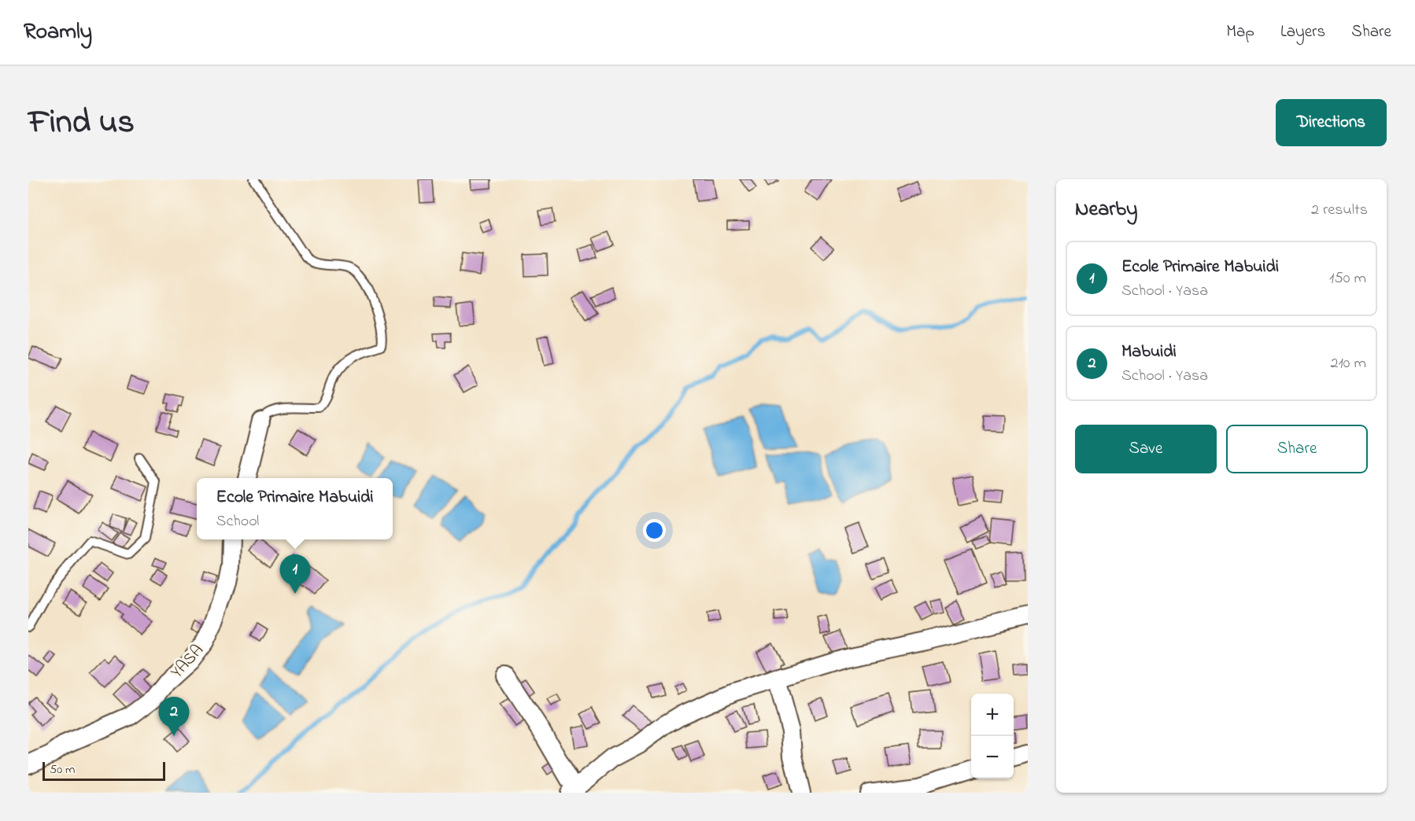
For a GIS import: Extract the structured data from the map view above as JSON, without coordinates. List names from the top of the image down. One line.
{"streets":{"street":["YASA"]},"scale_bar":"50 m","page":{"header":"Roamly","nav":["Map","Layers","Share"],"title":"Find us","buttons":["Directions",["Save","Share"]],"heading":["Nearby","2 results"],"list":[{"mark":"1","name":"Ecole Primaire Mabuidi","note":"School · Yasa","value":"150 m"},{"mark":"2","name":"Mabuidi","note":"School · Yasa","value":"210 m"}],"popup":["Ecole Primaire Mabuidi","School"],"pins":["1","2"],"map_buttons":["+","−"],"scale":"50 m"}}
